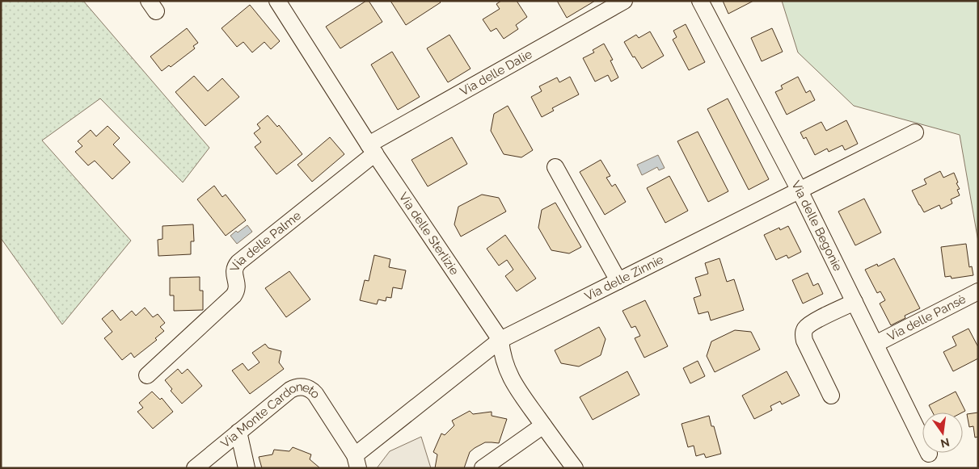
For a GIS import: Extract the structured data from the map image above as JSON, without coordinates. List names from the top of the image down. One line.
{"streets":{"street":["Via delle Dalie","Via delle Begonie","Via delle Sterlizie","Via delle Palme","Via delle Zinnie","Via delle Pansè","Via Monte Cardoneto"]},"crossings":[["Via delle Dalie","Via delle Sterlizie"],["Via delle Dalie","Via delle Palme"],["Via delle Begonie","Via delle Zinnie"],["Via delle Begonie","Via delle Pansè"],["Via delle Sterlizie","Via delle Palme"],["Via delle Sterlizie","Via delle Zinnie"],["Via delle Zinnie","Via Monte Cardoneto"]],"north":"bottom"}
